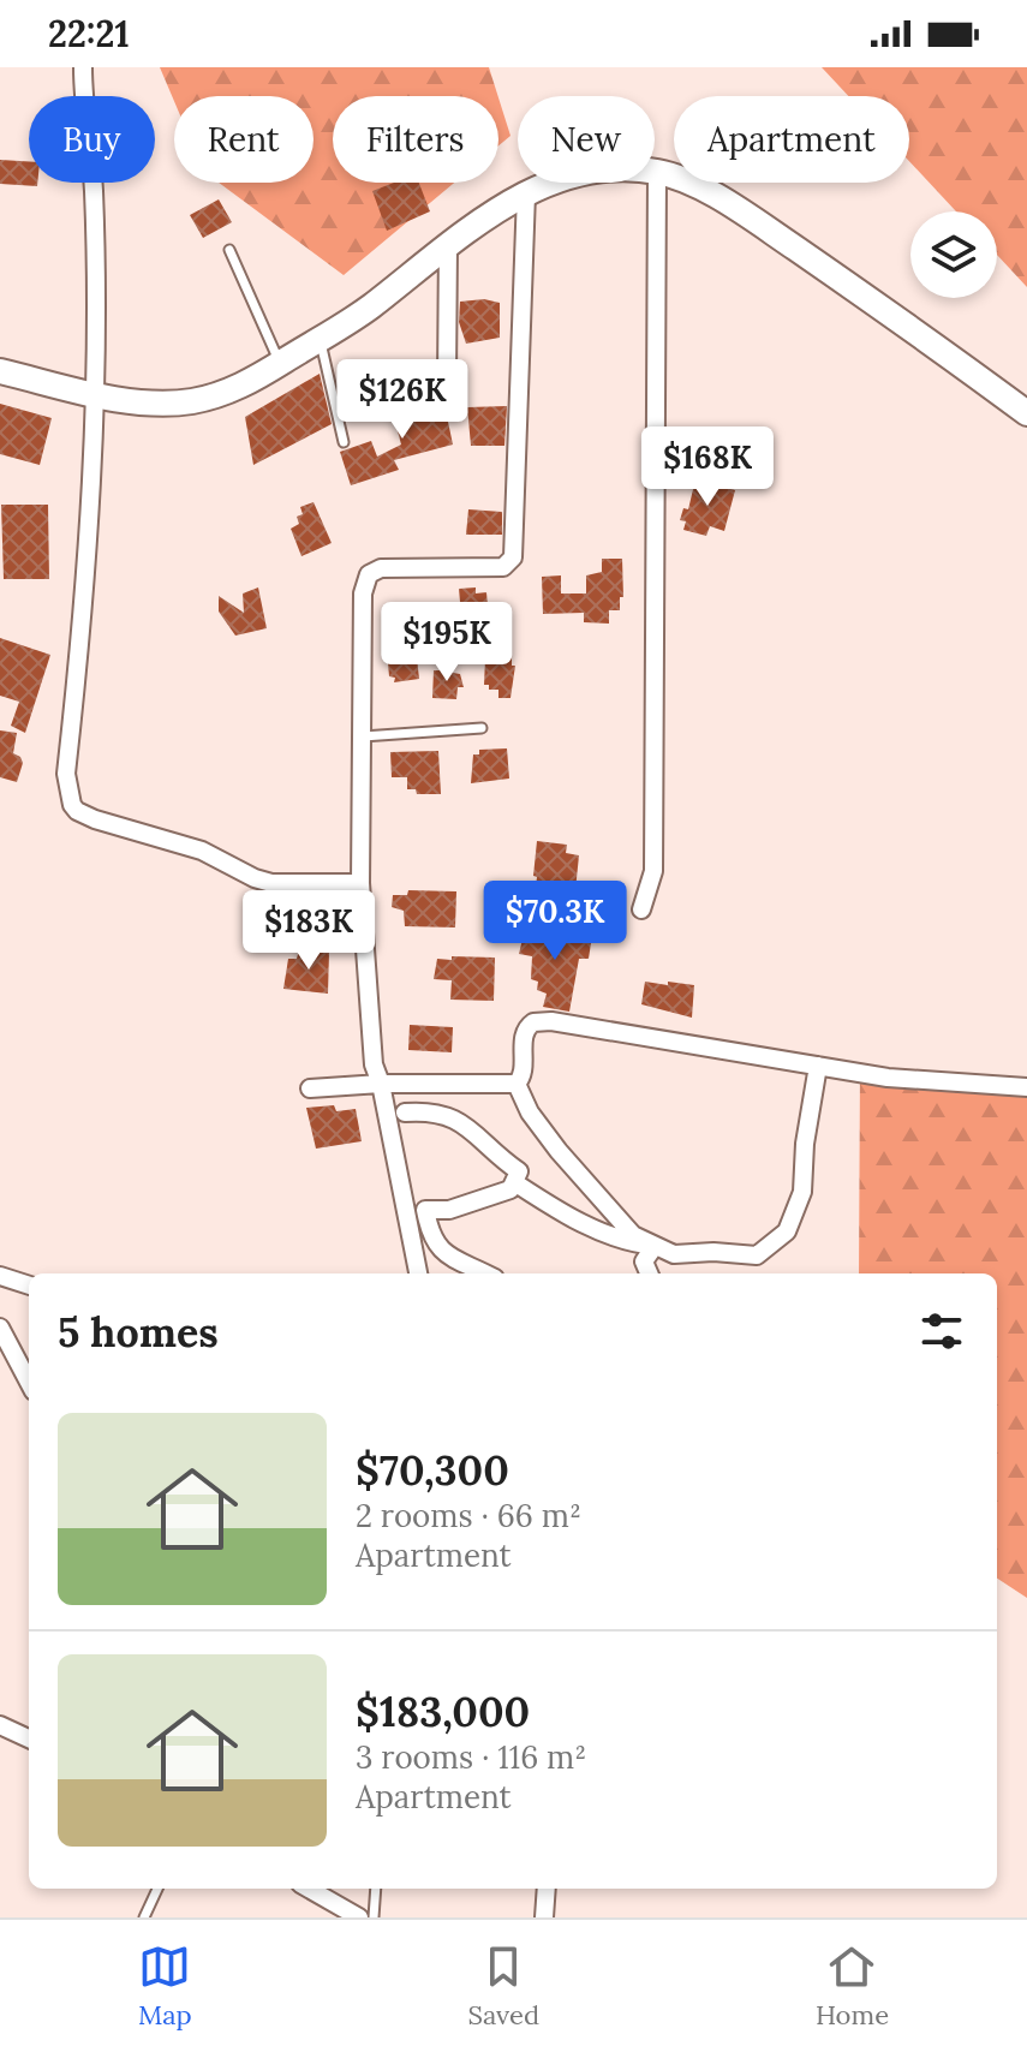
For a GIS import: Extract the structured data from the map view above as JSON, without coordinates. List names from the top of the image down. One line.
{"page":{"status":"22:21","chip":["Buy","Rent","Filters","New","Apartment"],"price":["$126K","$168K","$195K","$70.3K","$183K"],"heading":"5 homes","list":[{"name":"$70,300","note":"2 rooms · 66 m² · Apartment"},{"name":"$183,000","note":"3 rooms · 116 m² · Apartment"}],"tabs":["Map","Saved","Home"]}}
